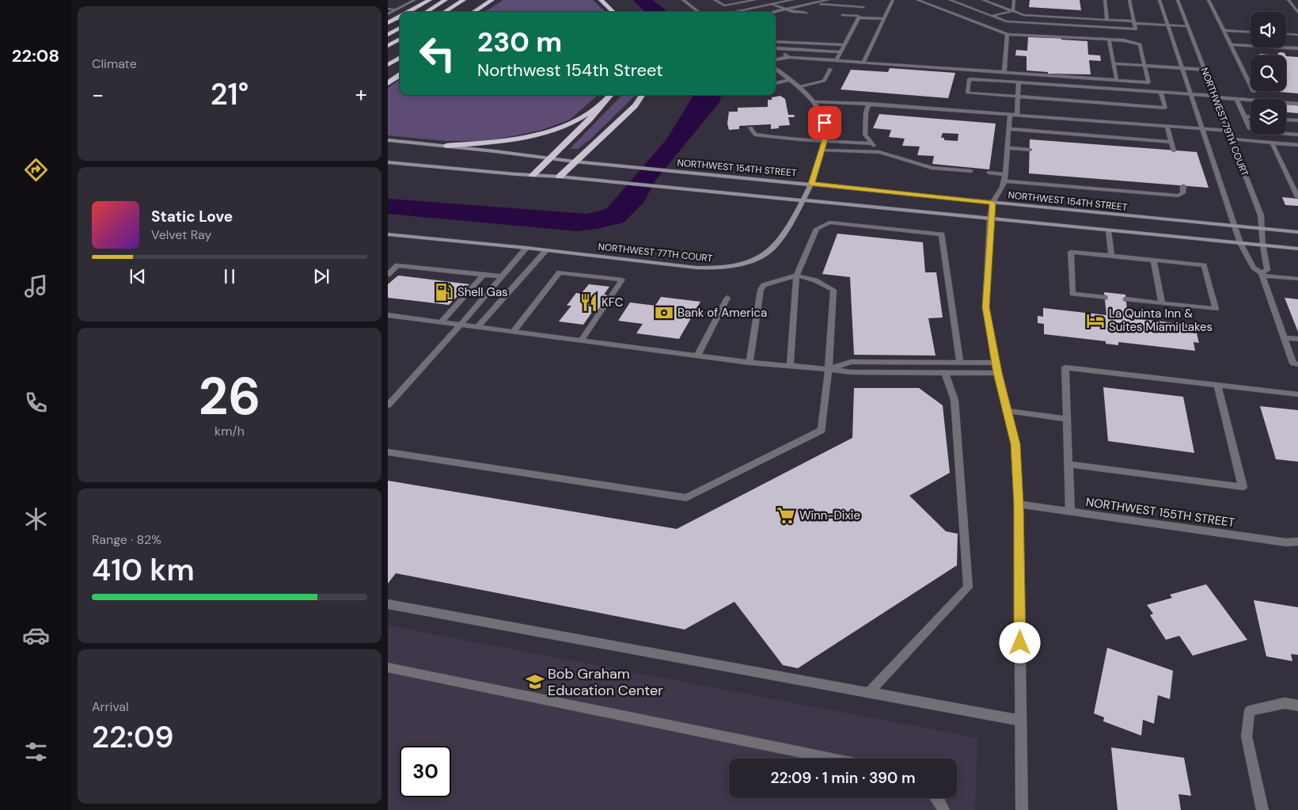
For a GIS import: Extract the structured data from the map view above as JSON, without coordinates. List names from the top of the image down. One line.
{"streets":{"main road":["NORTHWEST 154TH STREET","NORTHWEST 77TH COURT"],"street":["NORTHWEST 79TH COURT","NORTHWEST 155TH STREET"]},"crossings":[["NORTHWEST 79TH COURT","NORTHWEST 154TH STREET"],["NORTHWEST 154TH STREET","NORTHWEST 77TH COURT"]],"places":{"fuel station":["Shell Gas"],"restaurant":["KFC"],"bank":["Bank of America"],"hotel":["La Quinta Inn & Suites Miami Lakes"],"supermarket":["Winn-Dixie"],"school or university":["Bob Graham Education Center"]},"page":{"tabs":"22:08","tile":["Climate",["26","km/h"],["Range · 82%","410 km"],["Arrival","22:09"]],"turn":["230 m","Northwest 154th Street"],"heat":["−","21°","+"],"song":["Static Love","Velvet Ray"],"limit":"30","trip":"22:09 · 1 min · 390 m"}}
